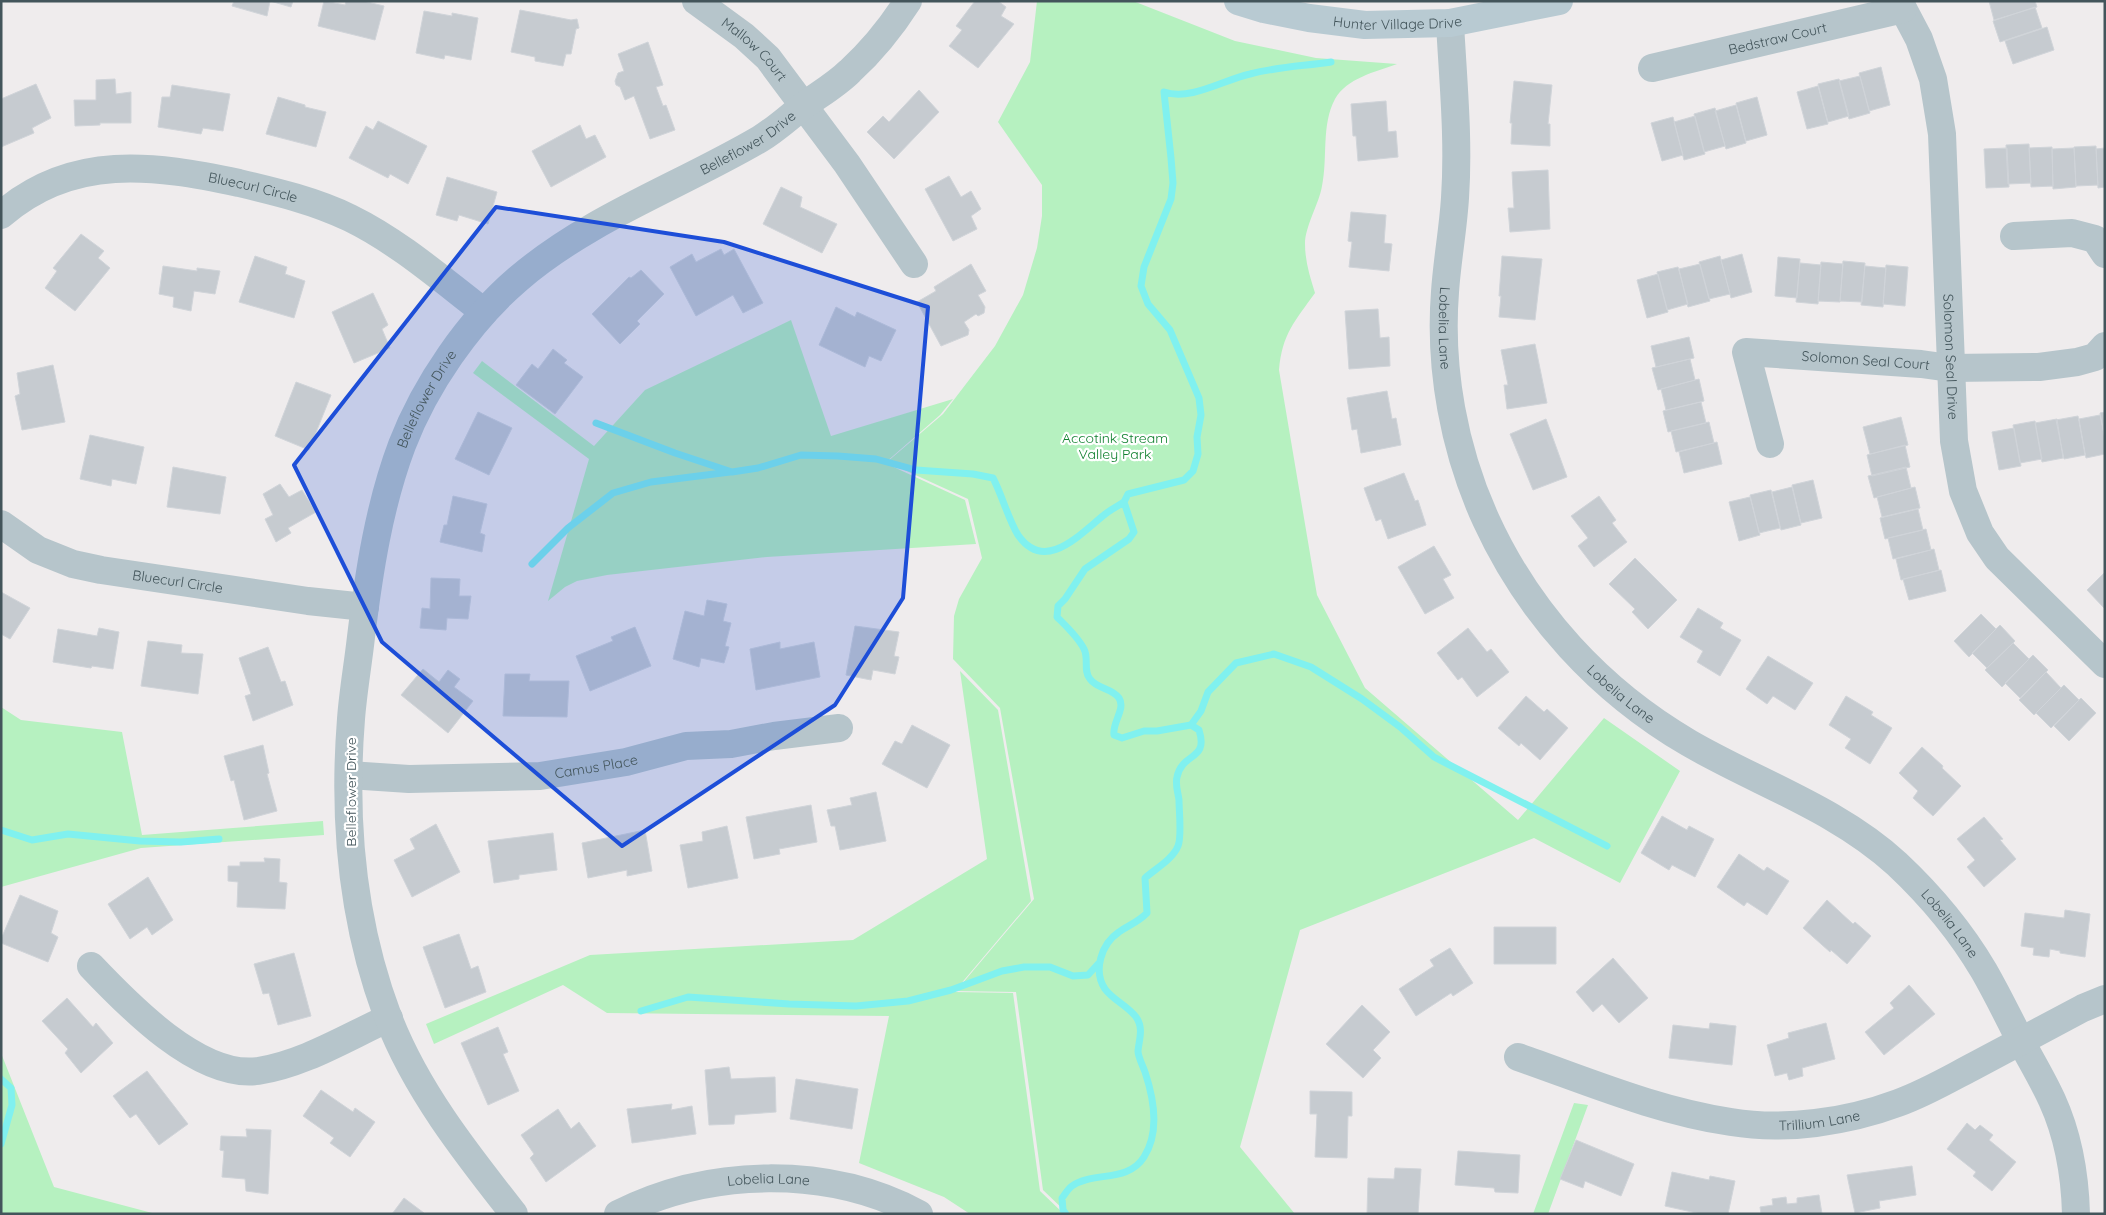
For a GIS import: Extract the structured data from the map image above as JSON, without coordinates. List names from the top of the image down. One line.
{"streets":{"street":["Hunter Village Drive","Bedstraw Court","Mallow Court","Belleflower Drive","Bluecurl Circle","Lobelia Lane","Solomon Seal Drive","Solomon Seal Court","Camus Place","Trillium Lane"]},"crossings":[["Hunter Village Drive","Lobelia Lane"],["Bedstraw Court","Solomon Seal Drive"],["Mallow Court","Belleflower Drive"],["Belleflower Drive","Bluecurl Circle"],["Belleflower Drive","Camus Place"],["Lobelia Lane","Trillium Lane"],["Solomon Seal Drive","Solomon Seal Court"]],"parks":["Accotink Stream Valley Park"]}
